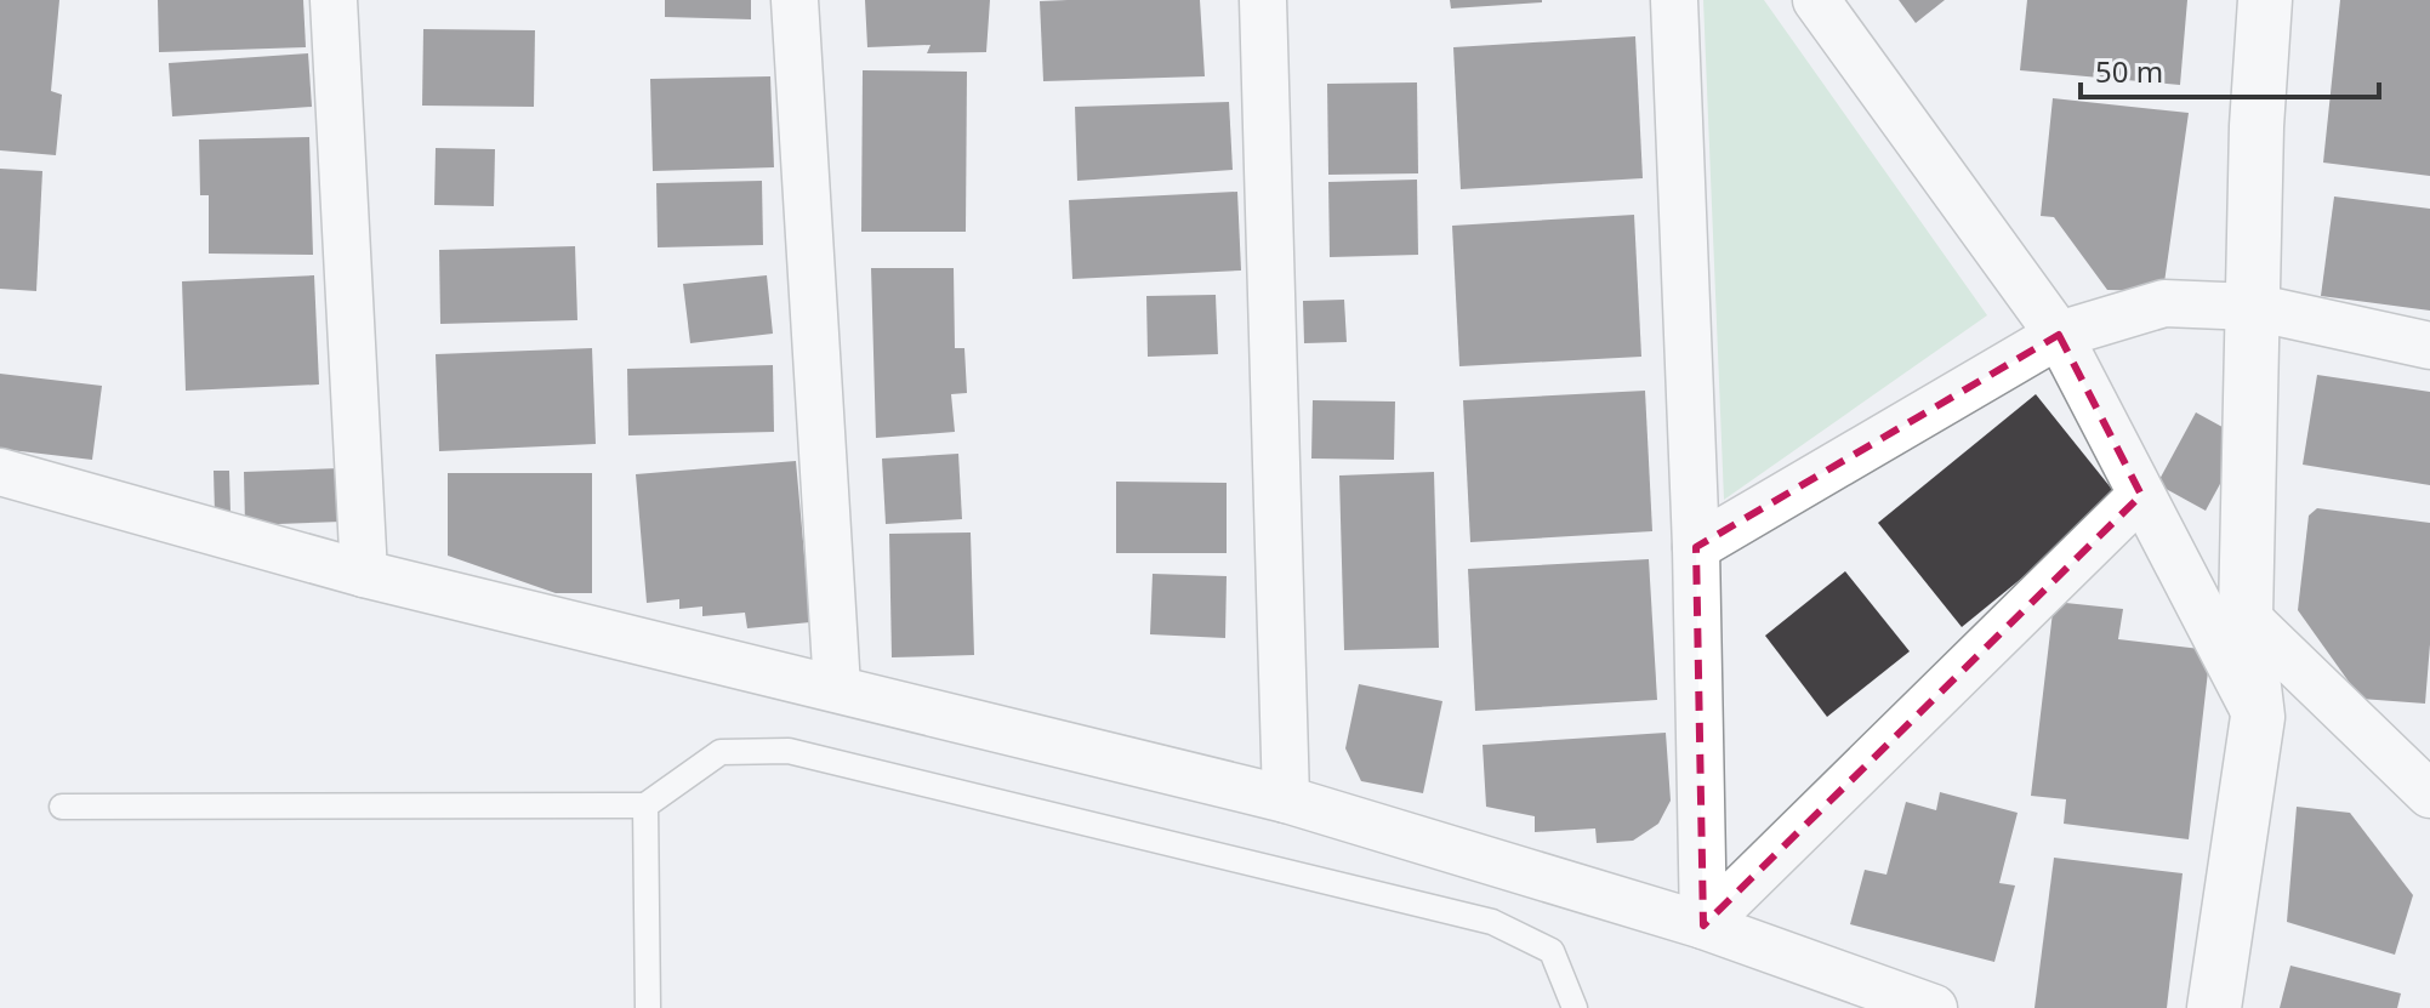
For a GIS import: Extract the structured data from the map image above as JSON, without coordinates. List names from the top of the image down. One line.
{"scale_bar":"50 m"}
